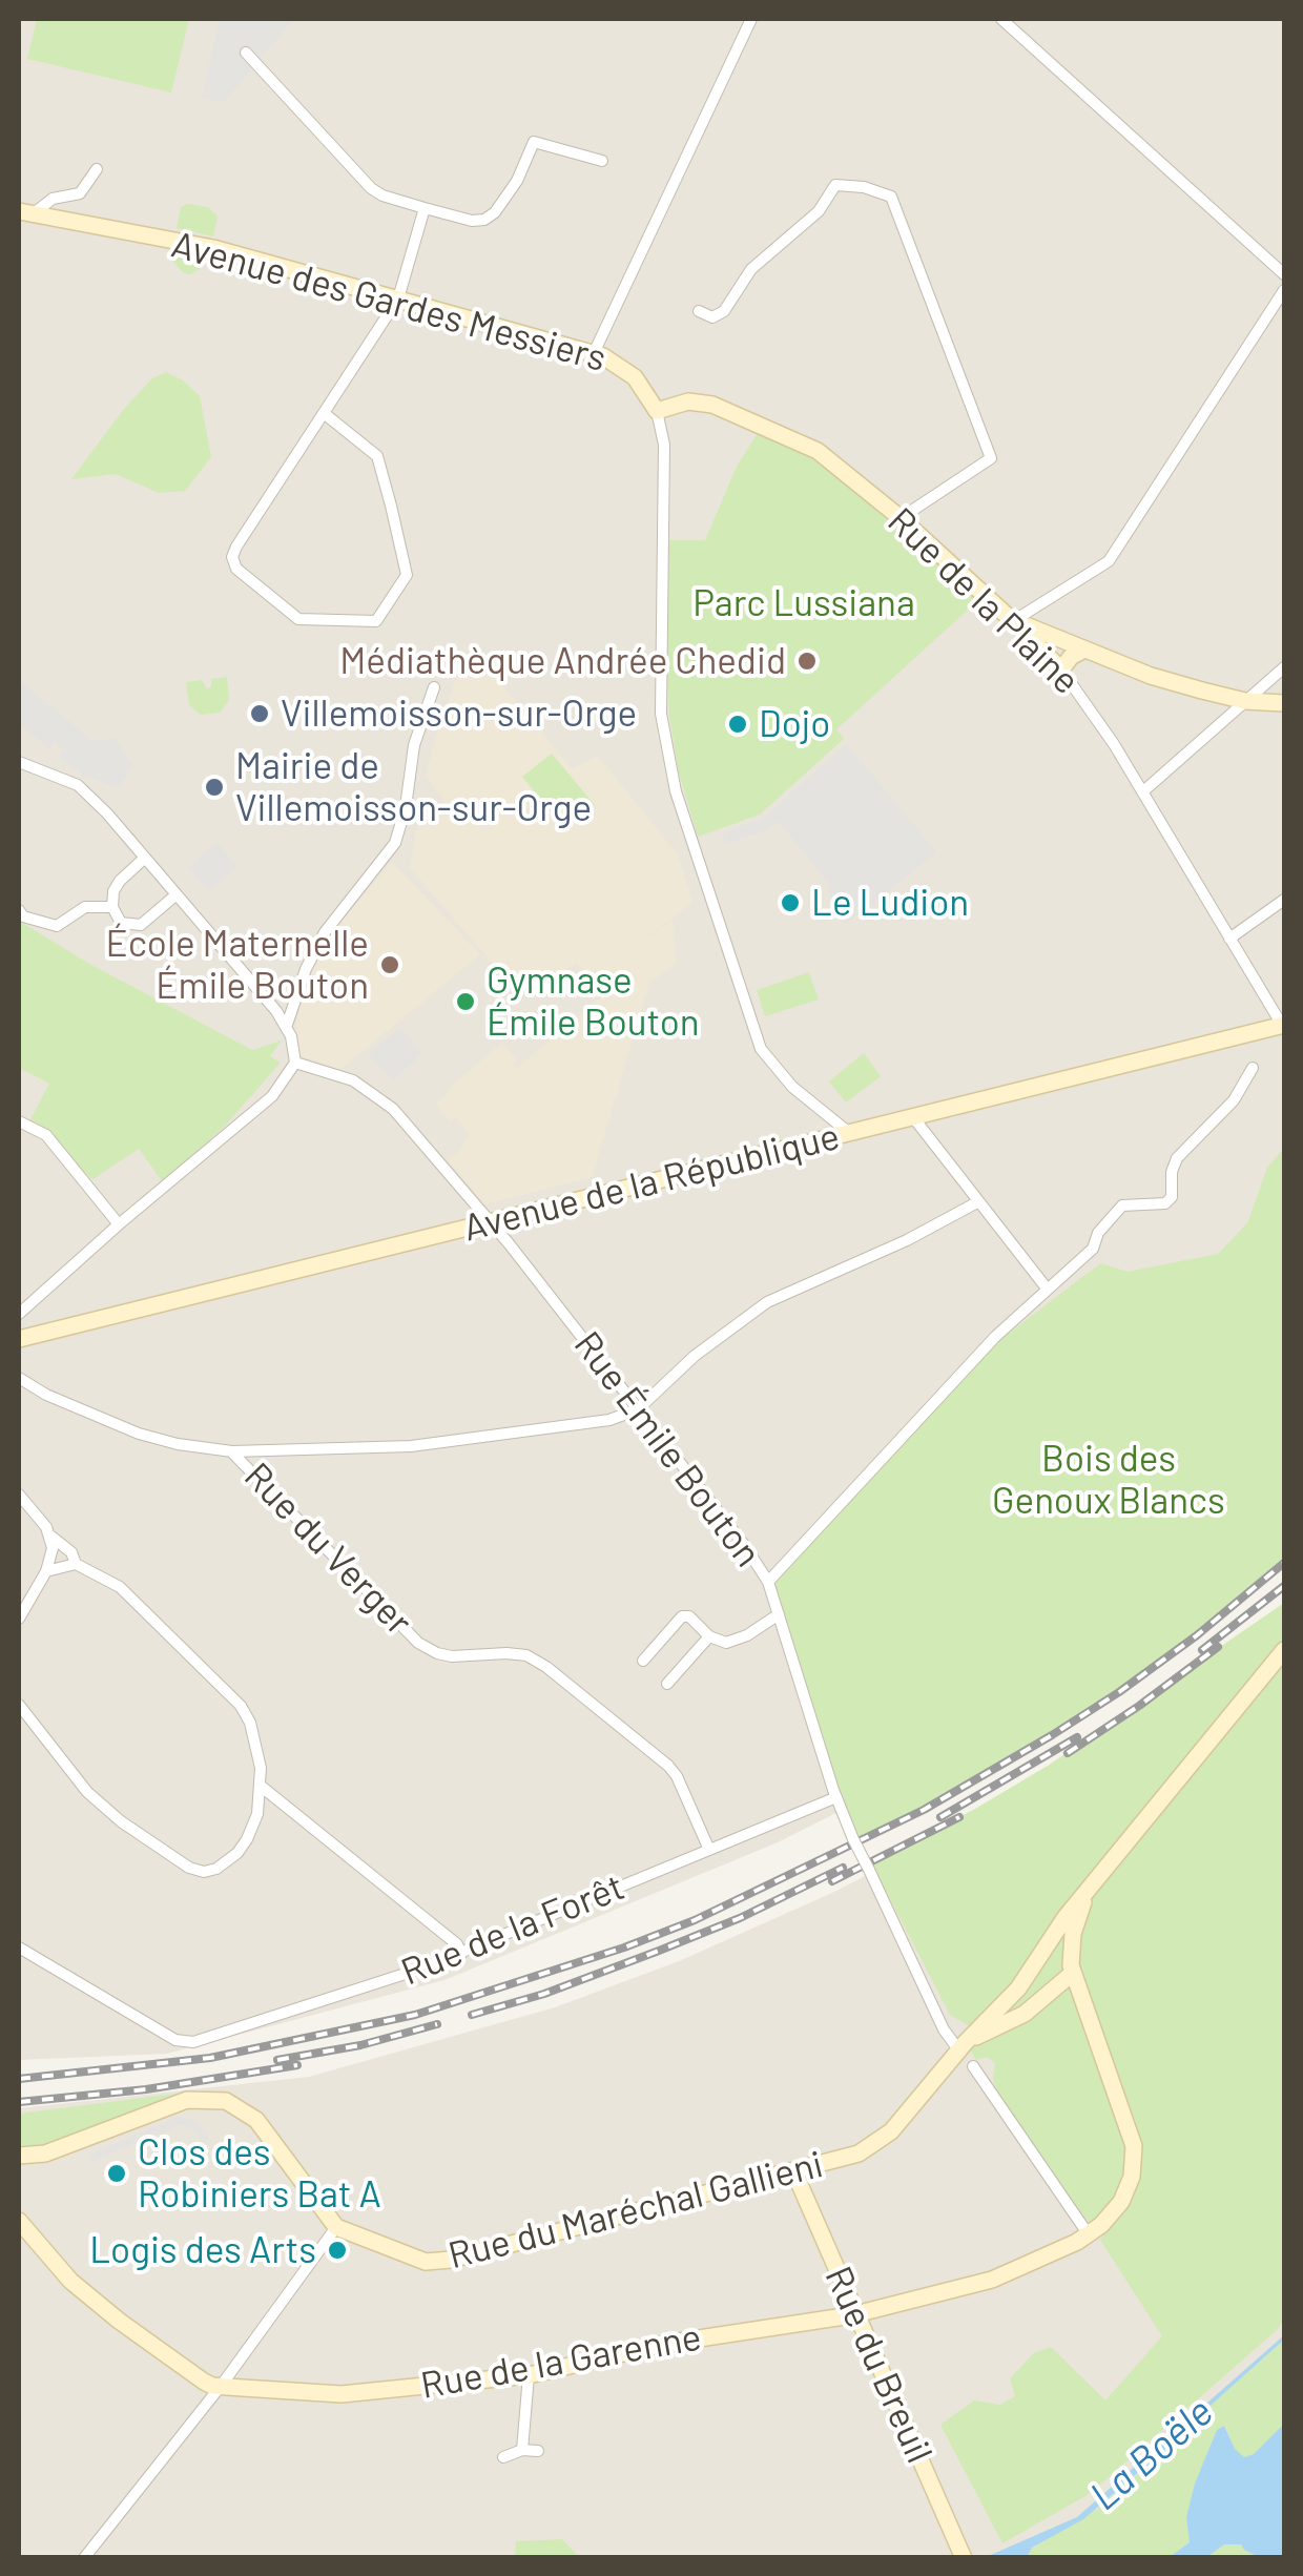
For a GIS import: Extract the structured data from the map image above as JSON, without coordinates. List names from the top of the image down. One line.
{"streets":{"main road":["Avenue des Gardes Messiers","Rue de la Plaine","Avenue de la République","Rue du Maréchal Gallieni","Rue de la Garenne","Rue du Breuil"],"street":["Rue Émile Bouton","Rue du Verger","Rue de la Forêt"]},"crossings":[["Avenue des Gardes Messiers","Rue de la Plaine"],["Rue de la Plaine","Avenue de la République"],["Avenue de la République","Rue Émile Bouton"],["Rue Émile Bouton","Rue de la Forêt"],["Rue Émile Bouton","Rue du Maréchal Gallieni"],["Rue du Verger","Rue de la Forêt"],["Rue du Maréchal Gallieni","Rue de la Garenne"],["Rue du Maréchal Gallieni","Rue du Breuil"],["Rue de la Garenne","Rue du Breuil"]],"water":["La Boële"],"parks":["Parc Lussiana","Bois des Genoux Blancs"],"places":["Médiathèque Andrée Chedid","Villemoisson-sur-Orge","Dojo","Mairie de Villemoisson-sur-Orge","Le Ludion","École Maternelle Émile Bouton","Gymnase Émile Bouton","Clos des Robiniers Bat A","Logis des Arts"]}
